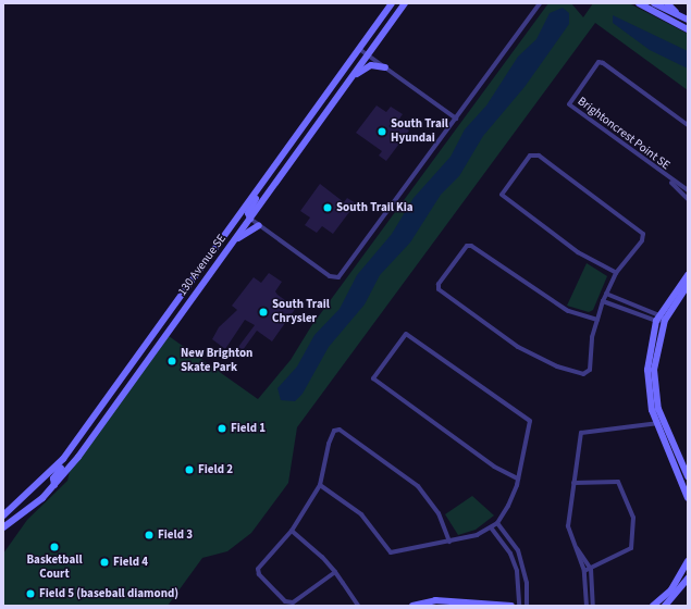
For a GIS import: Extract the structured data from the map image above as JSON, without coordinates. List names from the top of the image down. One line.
{"streets":{"main road":["130 Avenue SE"],"street":["Brightoncrest Point SE"]},"places":["South Trail Hyundai","South Trail Kia","South Trail Chrysler","New Brighton Skate Park","Field 1","Field 2","Field 3","Basketball Court","Field 4","Field 5 (baseball diamond)"]}
